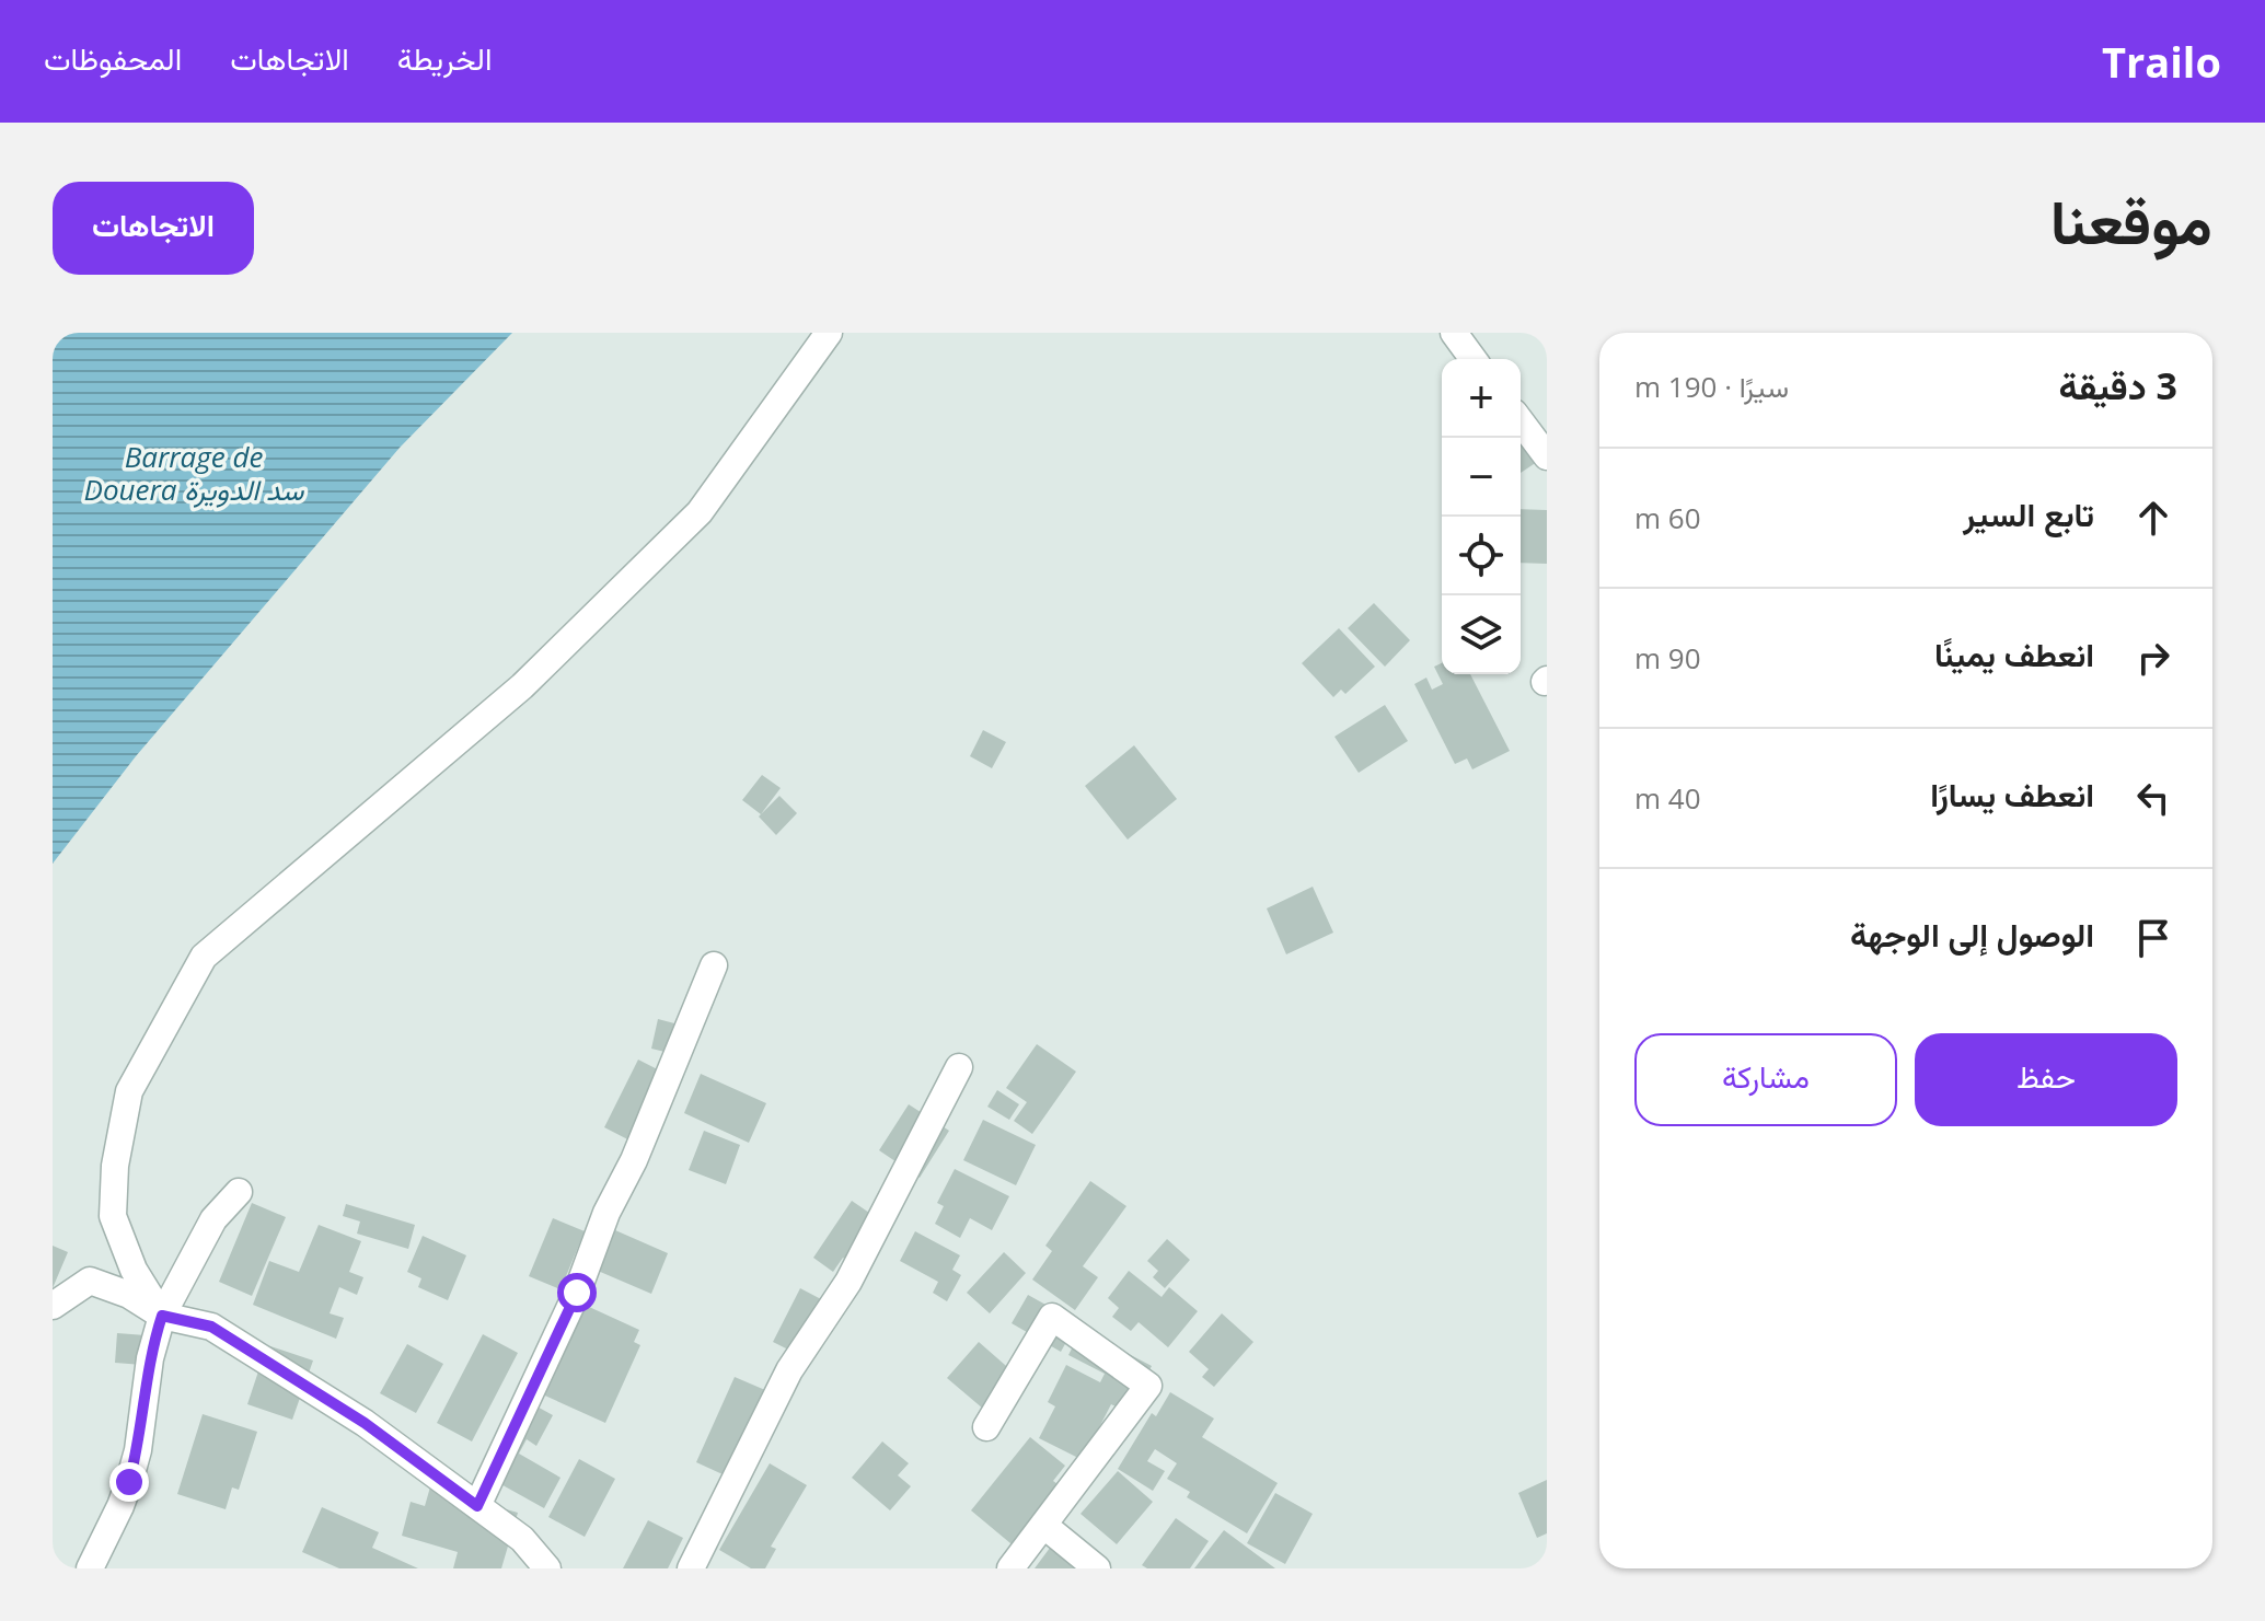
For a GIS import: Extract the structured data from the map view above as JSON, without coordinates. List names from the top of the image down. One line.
{"water":["Barrage de Douera سد الدويرة"],"page":{"header":"Trailo","nav":["الخريطة","الاتجاهات","المحفوظات"],"title":"موقعنا","buttons":["الاتجاهات",["حفظ","مشاركة"]],"heading":["3 دقيقة","سيرًا · 190 m"],"map_buttons":["+","−"],"list":[["تابع السير","60 m"],["انعطف يمينًا","90 m"],["انعطف يسارًا","40 m"],"الوصول إلى الوجهة"]}}
